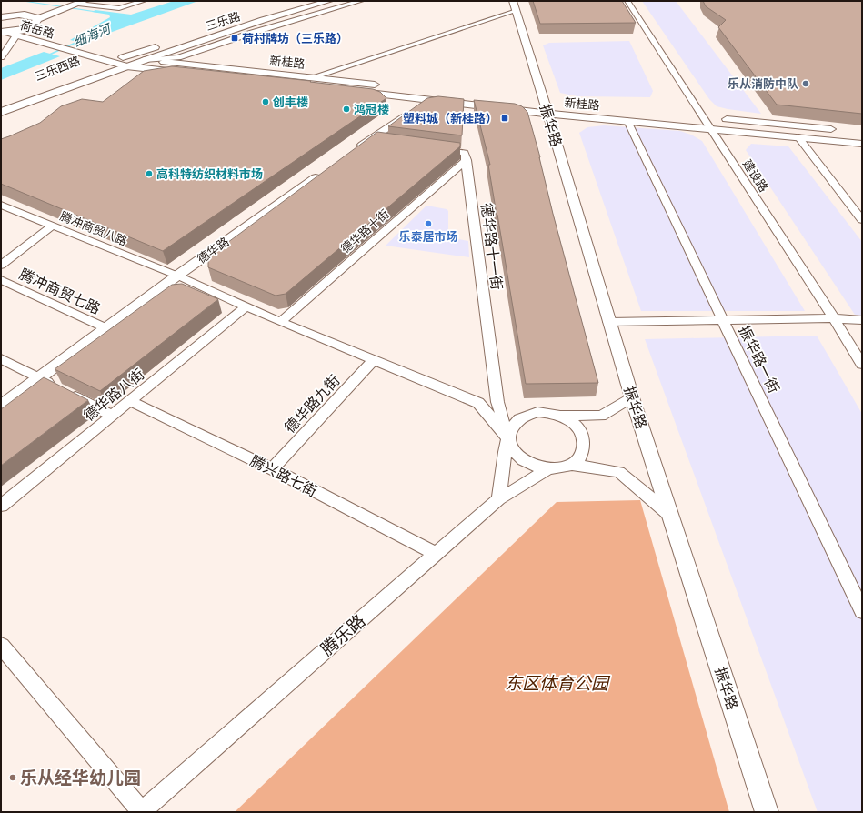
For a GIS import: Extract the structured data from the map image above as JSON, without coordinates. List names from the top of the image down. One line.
{"streets":{"main road":["荷岳路","三乐西路"],"street":["三乐路","新桂路","振华路","建设路","腾冲商贸八路","德华路十街","德华路十一街","德华路","腾冲商贸七路","振华路一街","德华路八街","德华路九街","腾兴路七街","腾乐路"]},"crossings":[["三乐路","荷岳路"],["三乐路","新桂路"],["三乐路","三乐西路"],["荷岳路","三乐西路"],["新桂路","振华路"],["新桂路","建设路"],["新桂路","振华路一街"],["腾冲商贸八路","德华路十街"],["腾冲商贸八路","德华路十一街"],["腾冲商贸八路","德华路"],["腾冲商贸八路","德华路八街"],["腾冲商贸八路","德华路九街"],["腾冲商贸八路","腾乐路"],["德华路十街","德华路十一街"],["德华路十一街","腾乐路"],["德华路","腾冲商贸七路"],["德华路八街","腾兴路七街"],["德华路九街","腾兴路七街"],["腾兴路七街","腾乐路"]],"water":["细海河"],"parks":["东区体育公园"],"places":{"transit":["荷村牌坊（三乐路）","塑料城（新桂路）"],"other":["乐从消防中队","创丰楼","鸿冠楼","高科特纺织材料市场","乐泰居市场","乐从经华幼儿园"]}}
